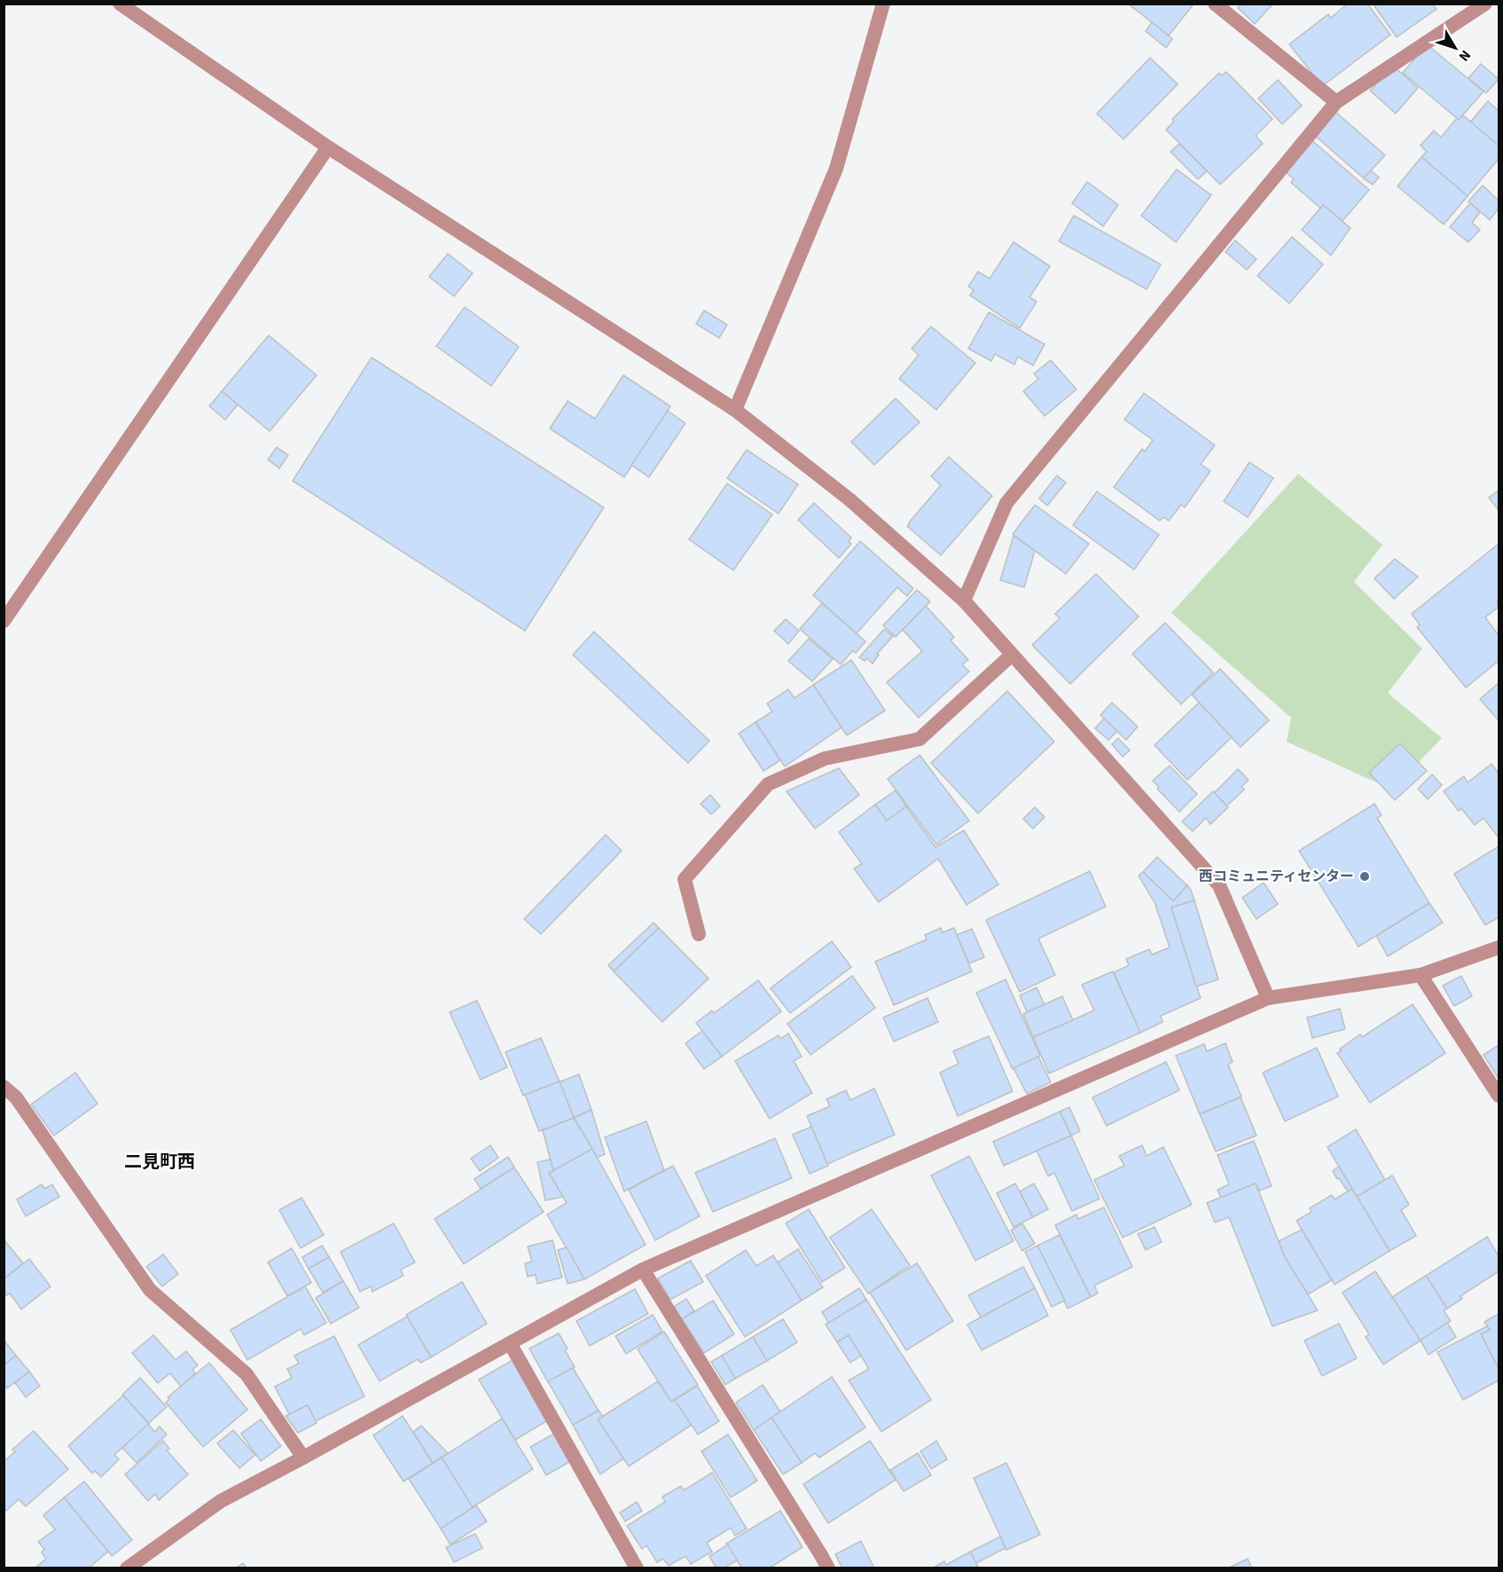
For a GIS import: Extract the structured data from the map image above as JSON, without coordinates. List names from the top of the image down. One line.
{"districts":["二見町西"],"places":["西コミュニティセンター"],"north":"bottom right"}
